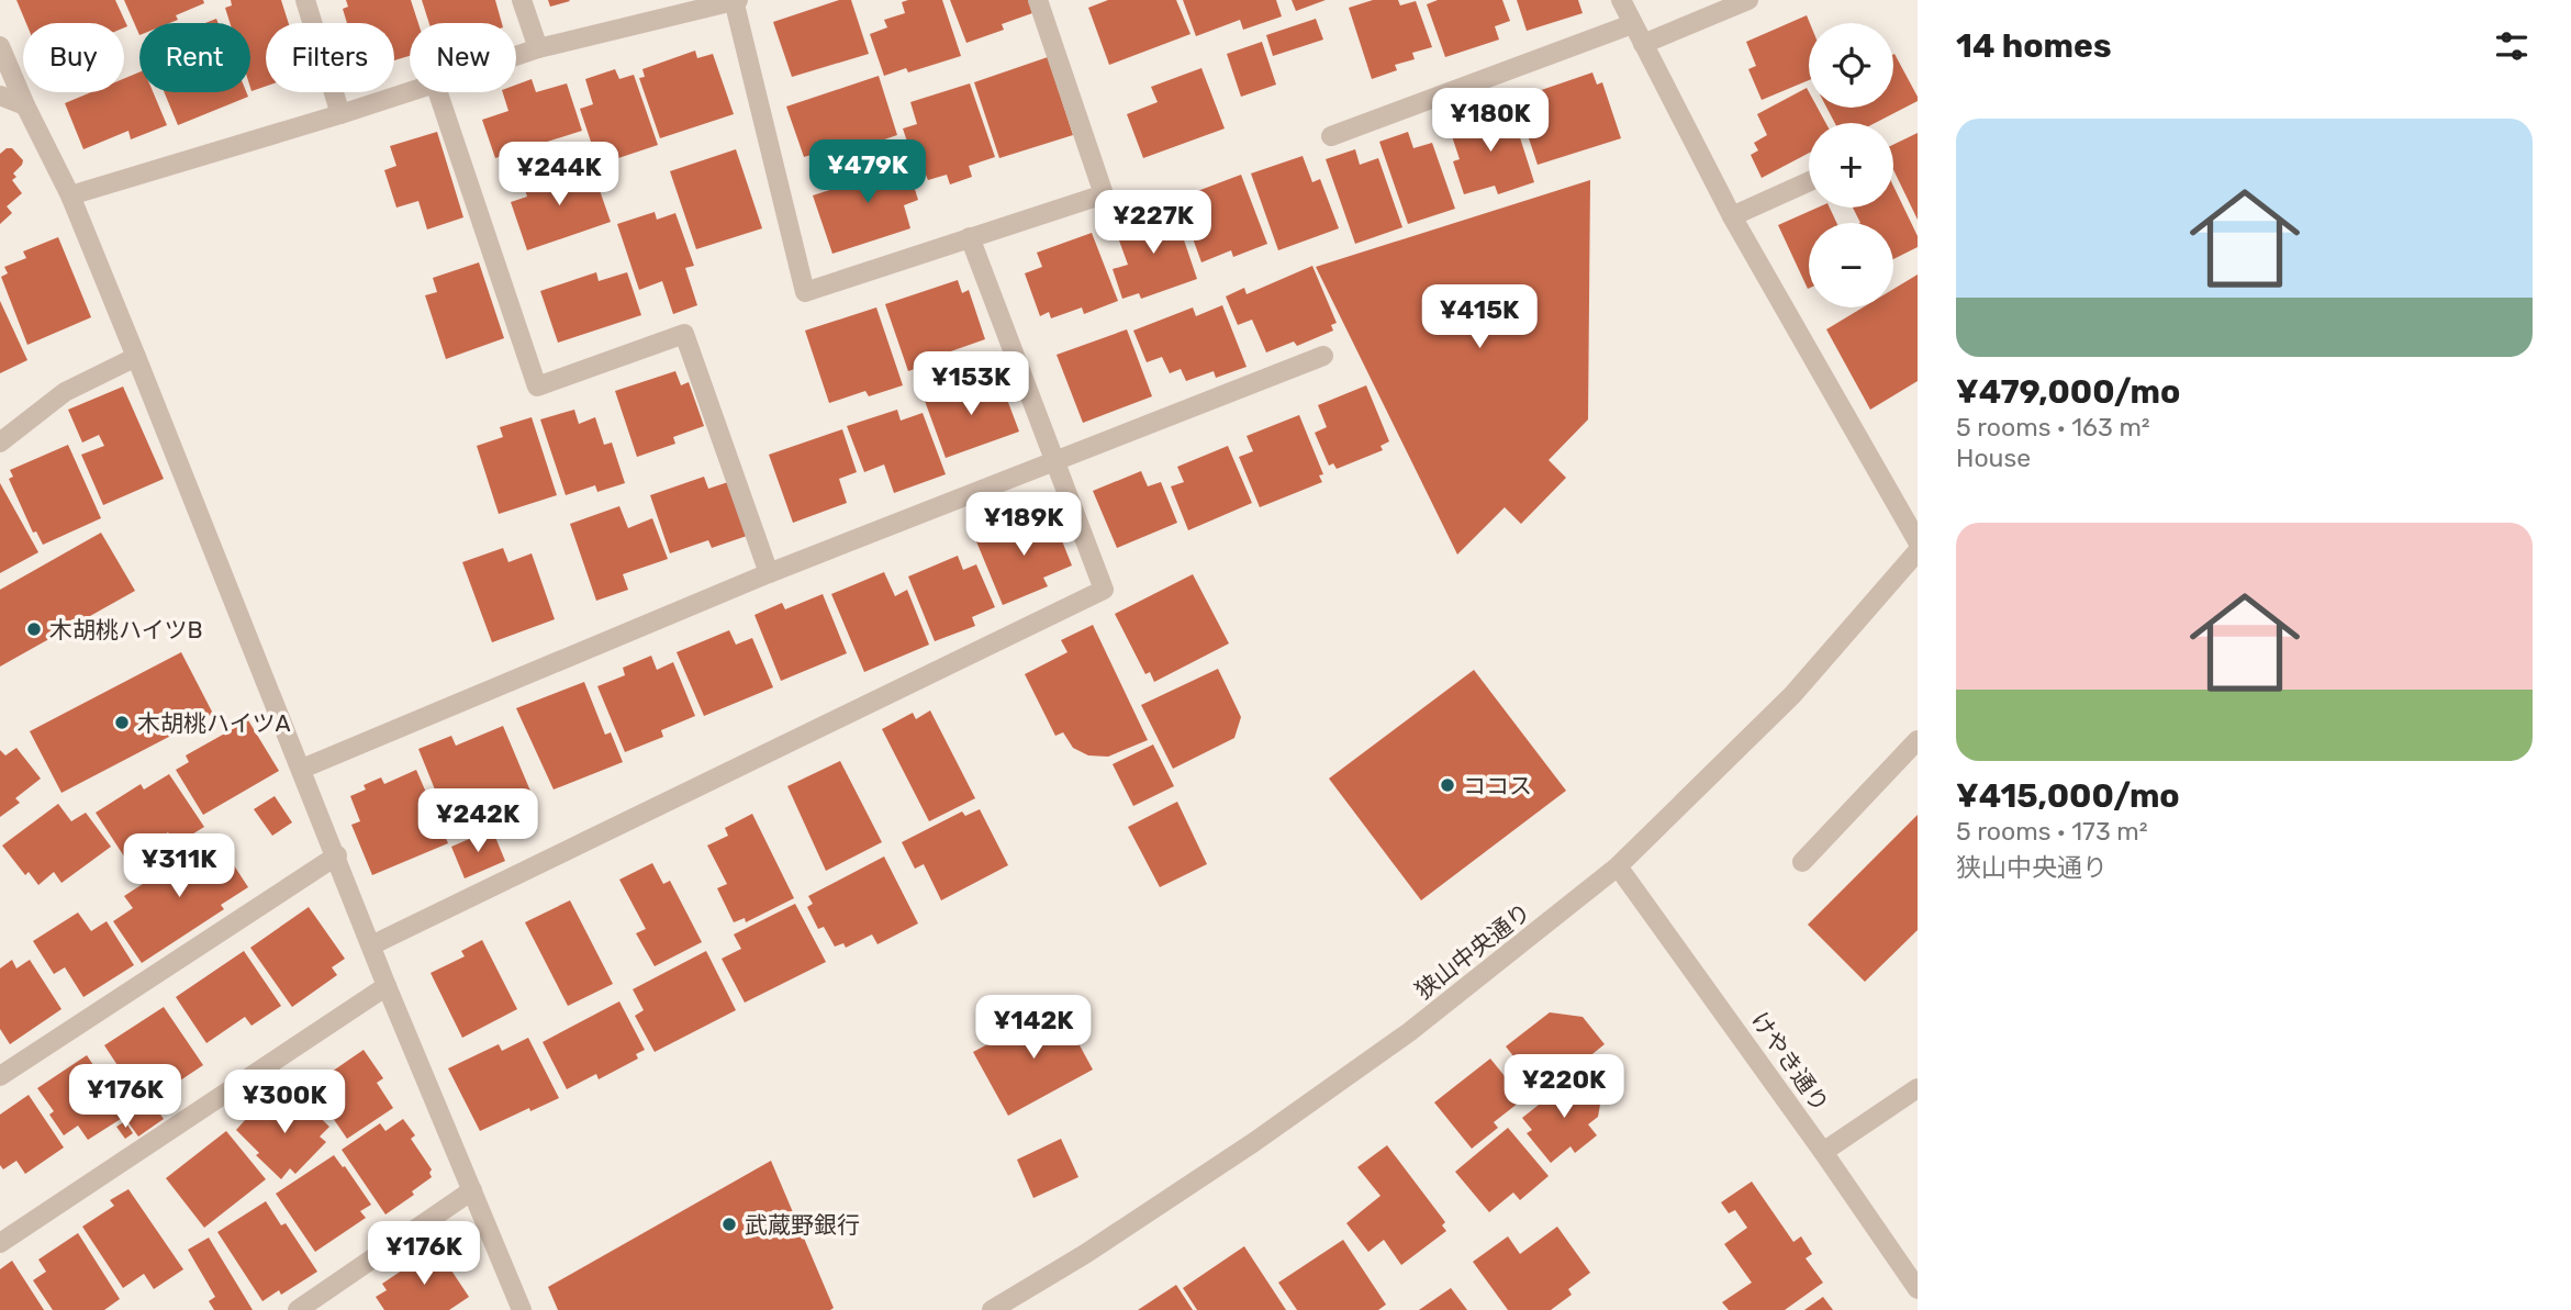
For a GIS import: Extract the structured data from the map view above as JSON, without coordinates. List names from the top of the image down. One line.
{"streets":{"street":["狭山中央通り","けやき通り"]},"crossings":[["狭山中央通り","けやき通り"]],"places":["木胡桃ハイツB","木胡桃ハイツA","ココス","武蔵野銀行"],"page":{"heading":"14 homes","map_buttons":["+","−"],"chip":["Buy","Rent","Filters","New"],"price":["¥180K","¥479K","¥244K","¥227K","¥415K","¥153K","¥189K","¥242K","¥311K","¥142K","¥220K","¥176K","¥300K","¥176K"],"list":[{"name":"¥479,000/mo","note":"5 rooms · 163 m² · House"},{"name":"¥415,000/mo","note":"5 rooms · 173 m² · 狭山中央通り"}]}}
